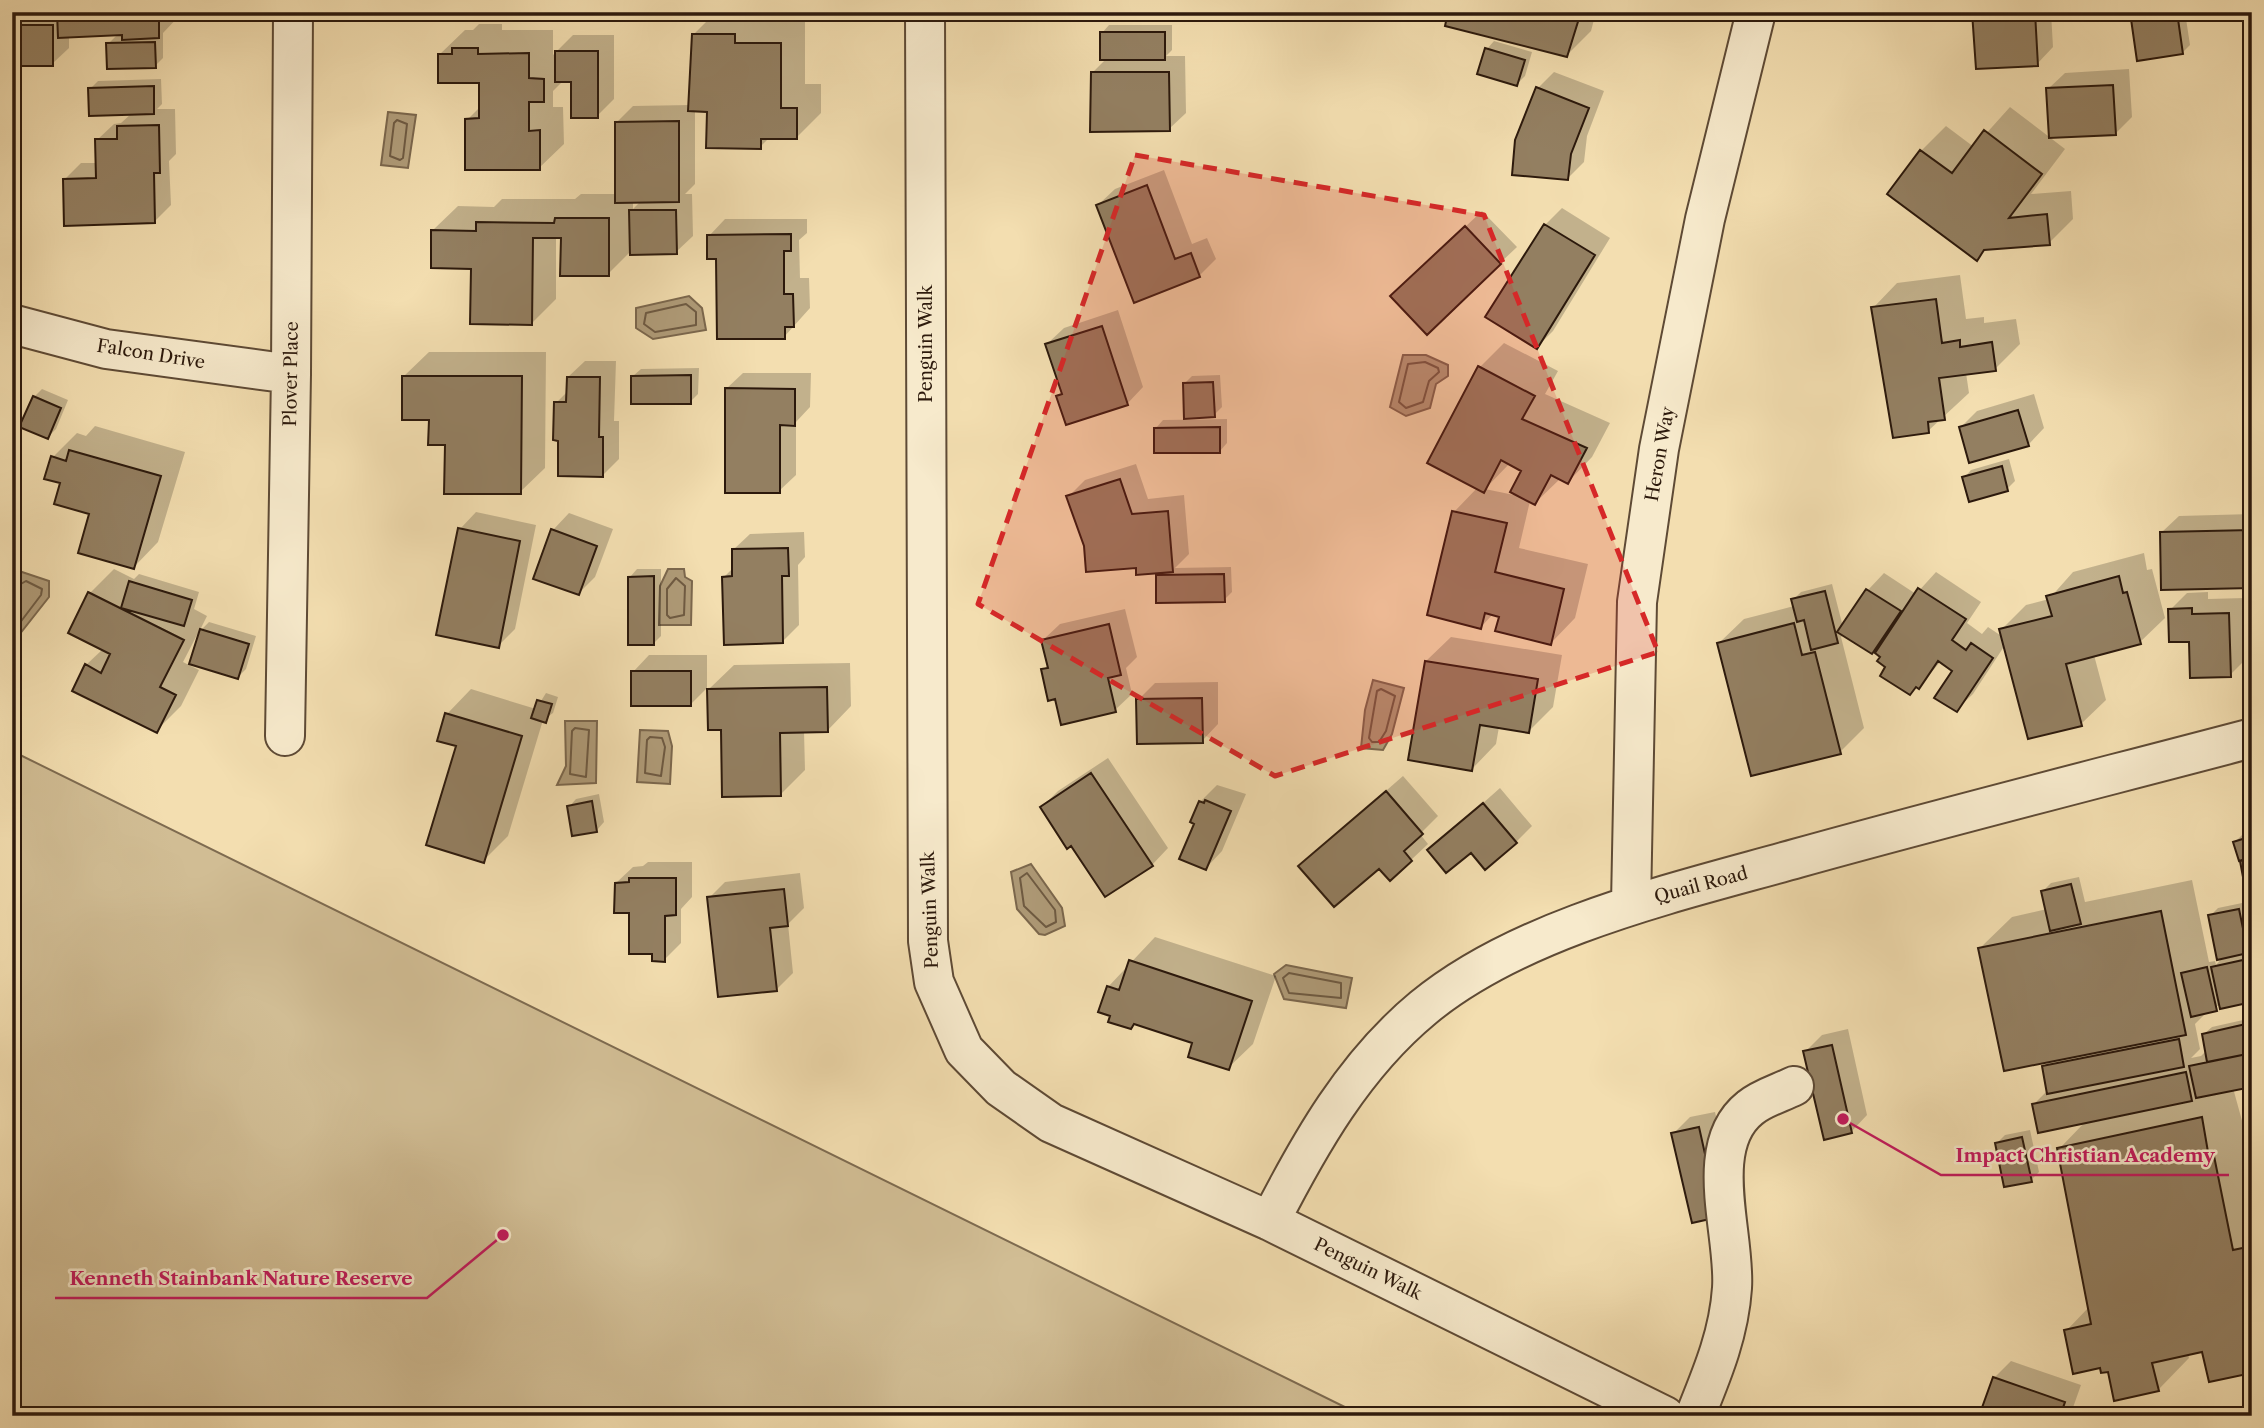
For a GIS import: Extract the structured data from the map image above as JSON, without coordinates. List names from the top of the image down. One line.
{"streets":{"street":["Penguin Walk","Falcon Drive","Plover Place","Heron Way","Quail Road"]},"crossings":[["Penguin Walk","Quail Road"],["Falcon Drive","Plover Place"],["Heron Way","Quail Road"]],"places":["Impact Christian Academy","Kenneth Stainbank Nature Reserve"]}
